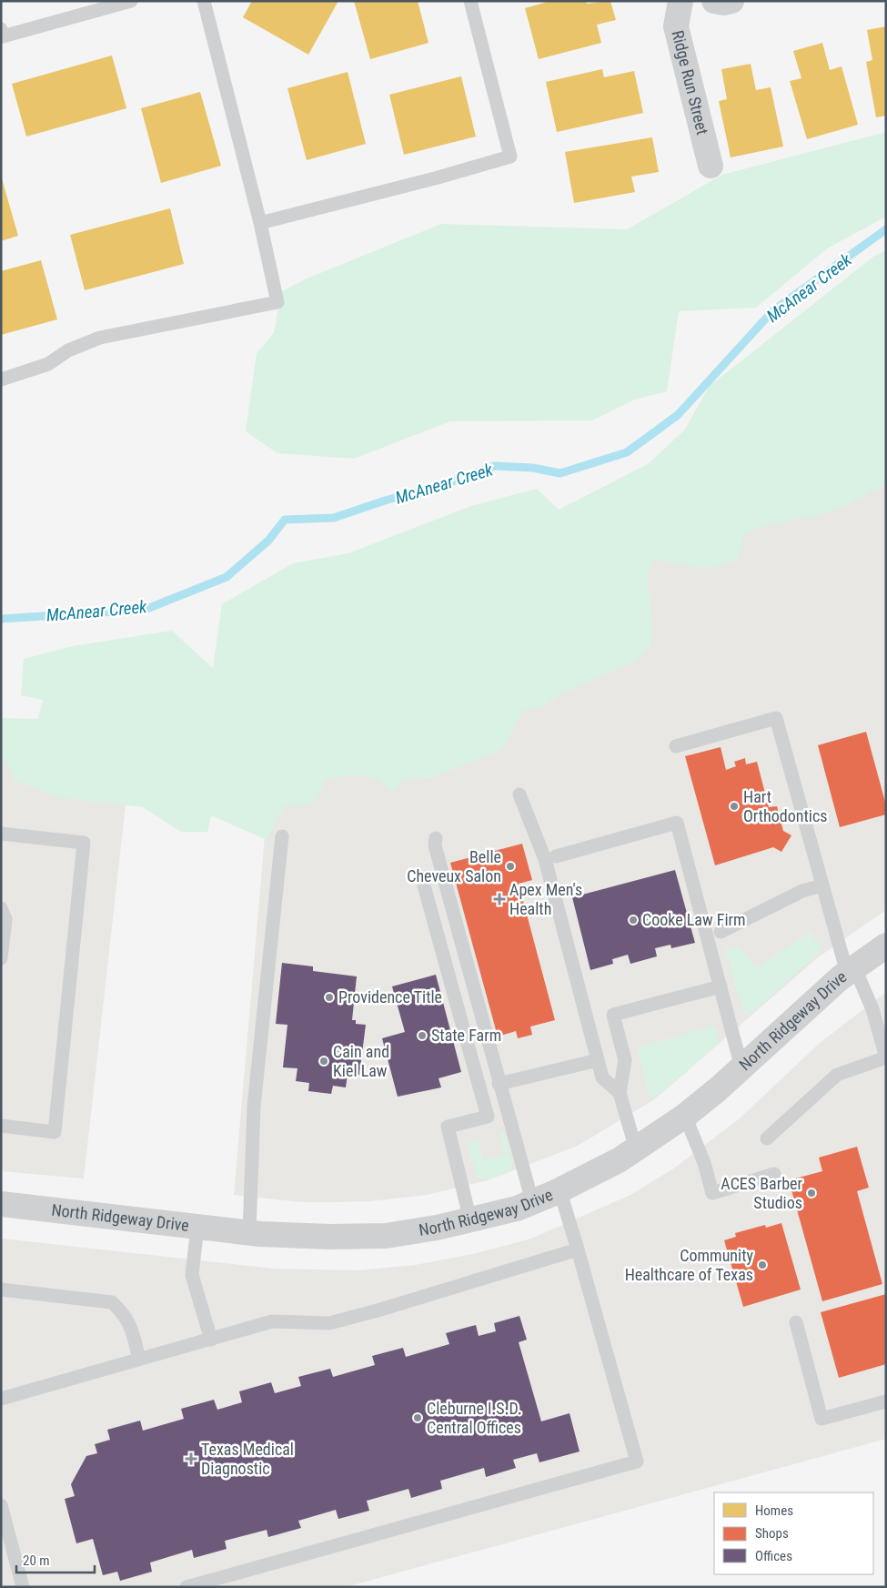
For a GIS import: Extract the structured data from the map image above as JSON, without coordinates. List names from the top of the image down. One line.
{"streets":{"street":["Ridge Run Street","North Ridgeway Drive"]},"water":["McAnear Creek"],"places":{"other":["Hart Orthodontics","Belle Cheveux Salon","Cooke Law Firm","Providence Title","State Farm","Cain and Kiel Law","ACES Barber Studios","Community Healthcare of Texas","Cleburne I.S.D. Central Offices"],"health":["Apex Men's Health","Texas Medical Diagnostic"]},"legend":["Homes","Shops","Offices"],"scale_bar":"20 m"}
